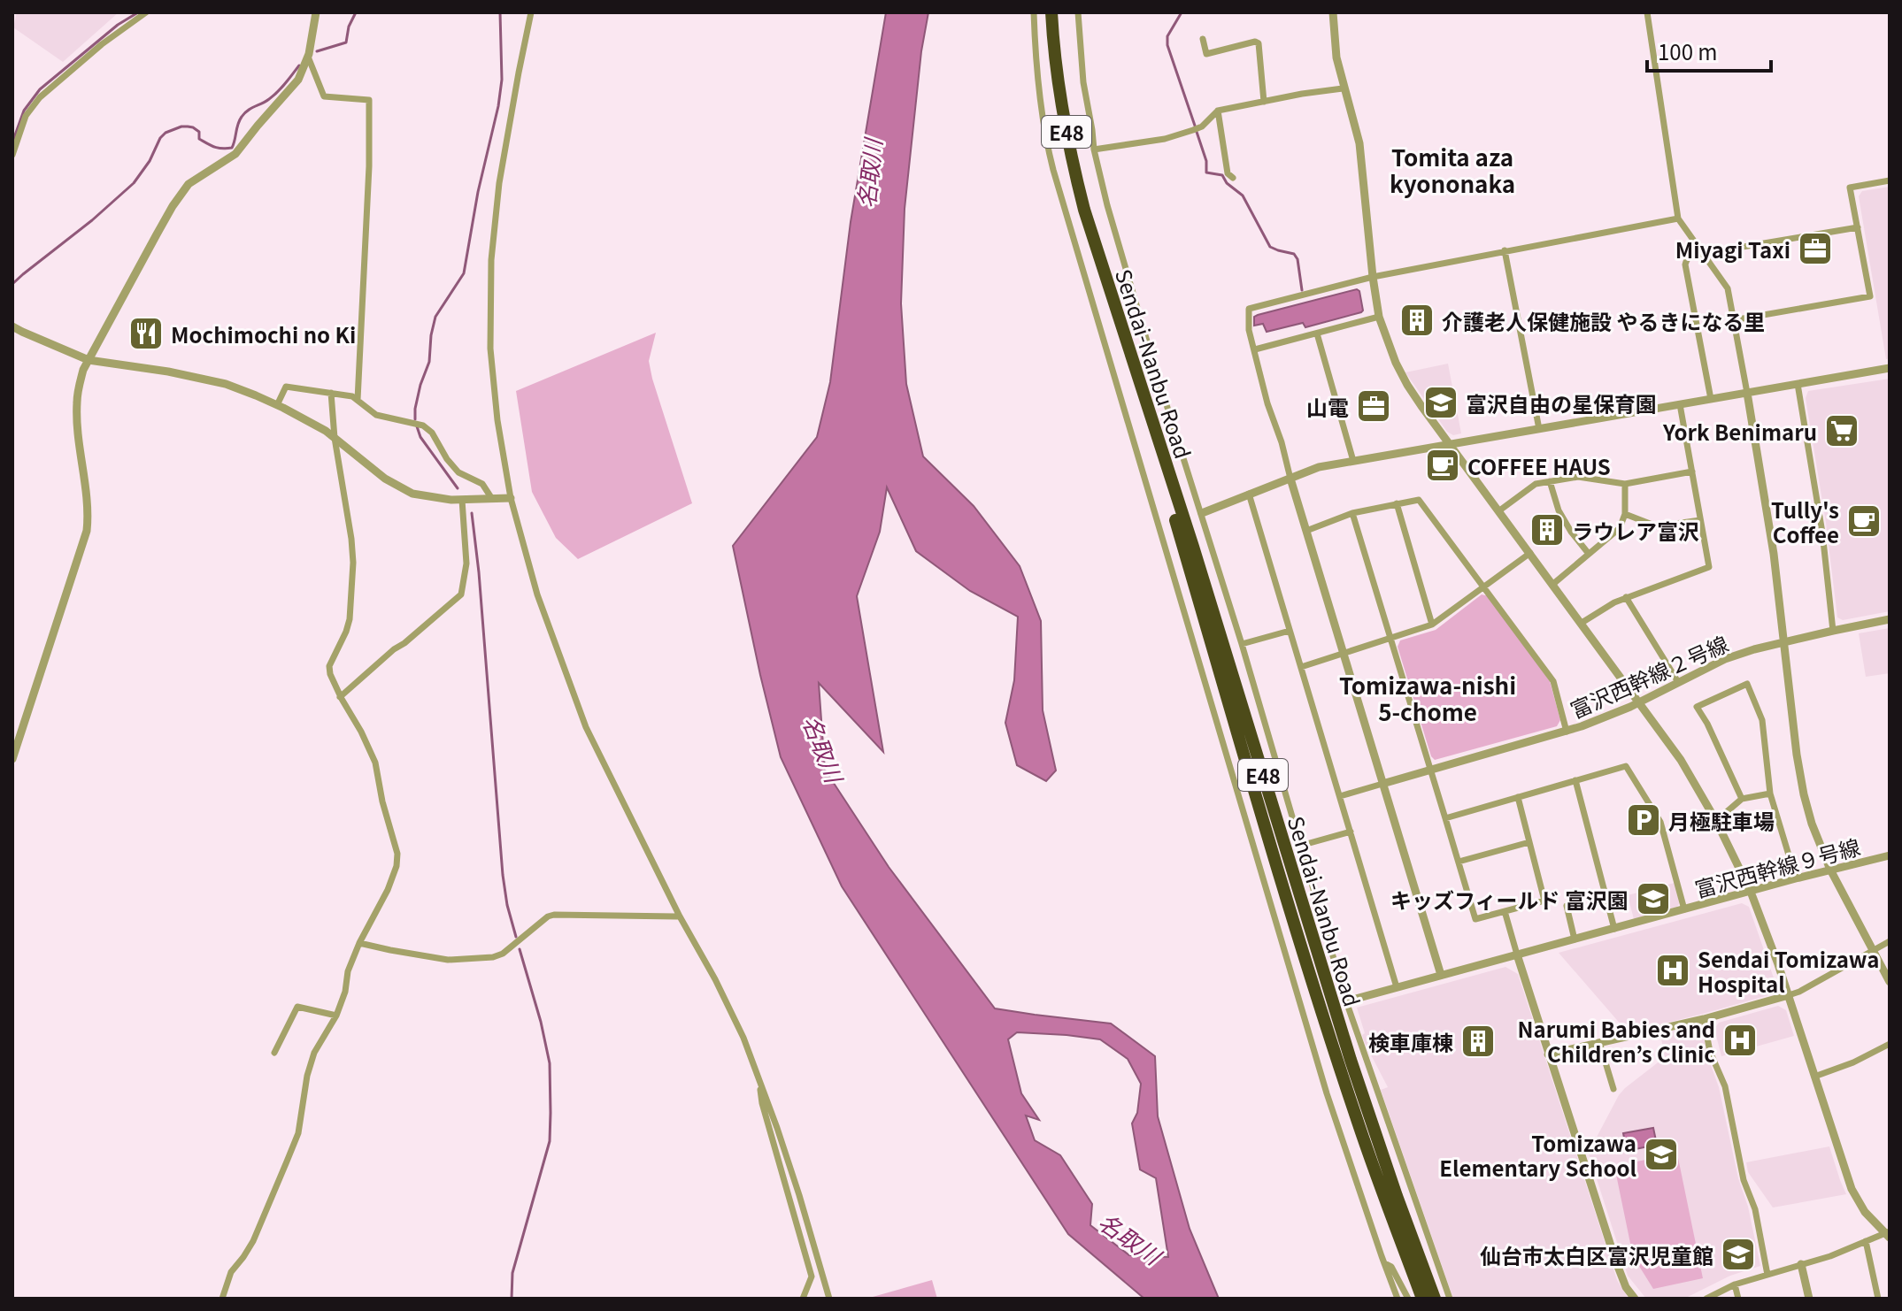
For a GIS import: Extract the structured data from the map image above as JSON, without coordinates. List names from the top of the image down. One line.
{"streets":{"highway":["E48","Sendai-Nanbu Road"],"street":["富沢西幹線２号線","富沢西幹線９号線"]},"districts":["Tomita aza kyononaka","Tomizawa-nishi 5-chome"],"water":["名取川"],"places":{"office":["Miyagi Taxi","山電"],"building":["介護老人保健施設 やるきになる里","ラウレア富沢","検車庫棟"],"restaurant":["Mochimochi no Ki"],"school or university":["富沢自由の星保育園","キッズフィールド 富沢園","Tomizawa Elementary School","仙台市太白区富沢児童館"],"supermarket":["York Benimaru"],"cafe":["COFFEE HAUS","Tully's Coffee"],"parking":["月極駐車場"],"hospital":["Sendai Tomizawa Hospital","Narumi Babies and Children’s Clinic"]},"scale_bar":"100 m"}
